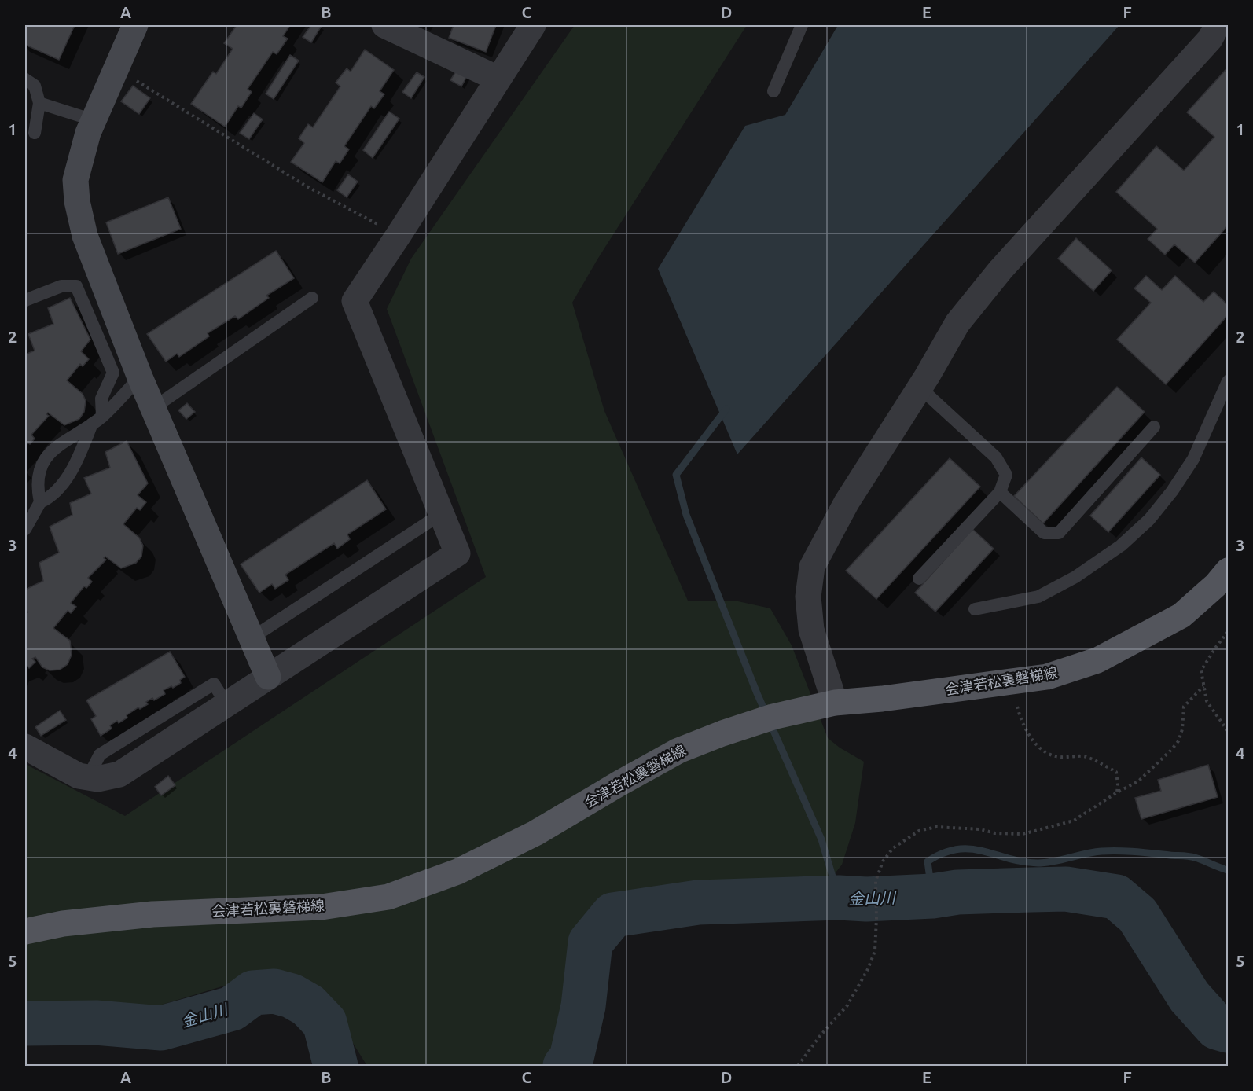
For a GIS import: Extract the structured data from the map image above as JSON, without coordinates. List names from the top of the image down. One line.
{"streets":{"main road":["会津若松裏磐梯線"]},"water":["金山川"],"grid":{"columns":["A","B","C","D","E","F"],"rows":["1","2","3","4","5"]}}
